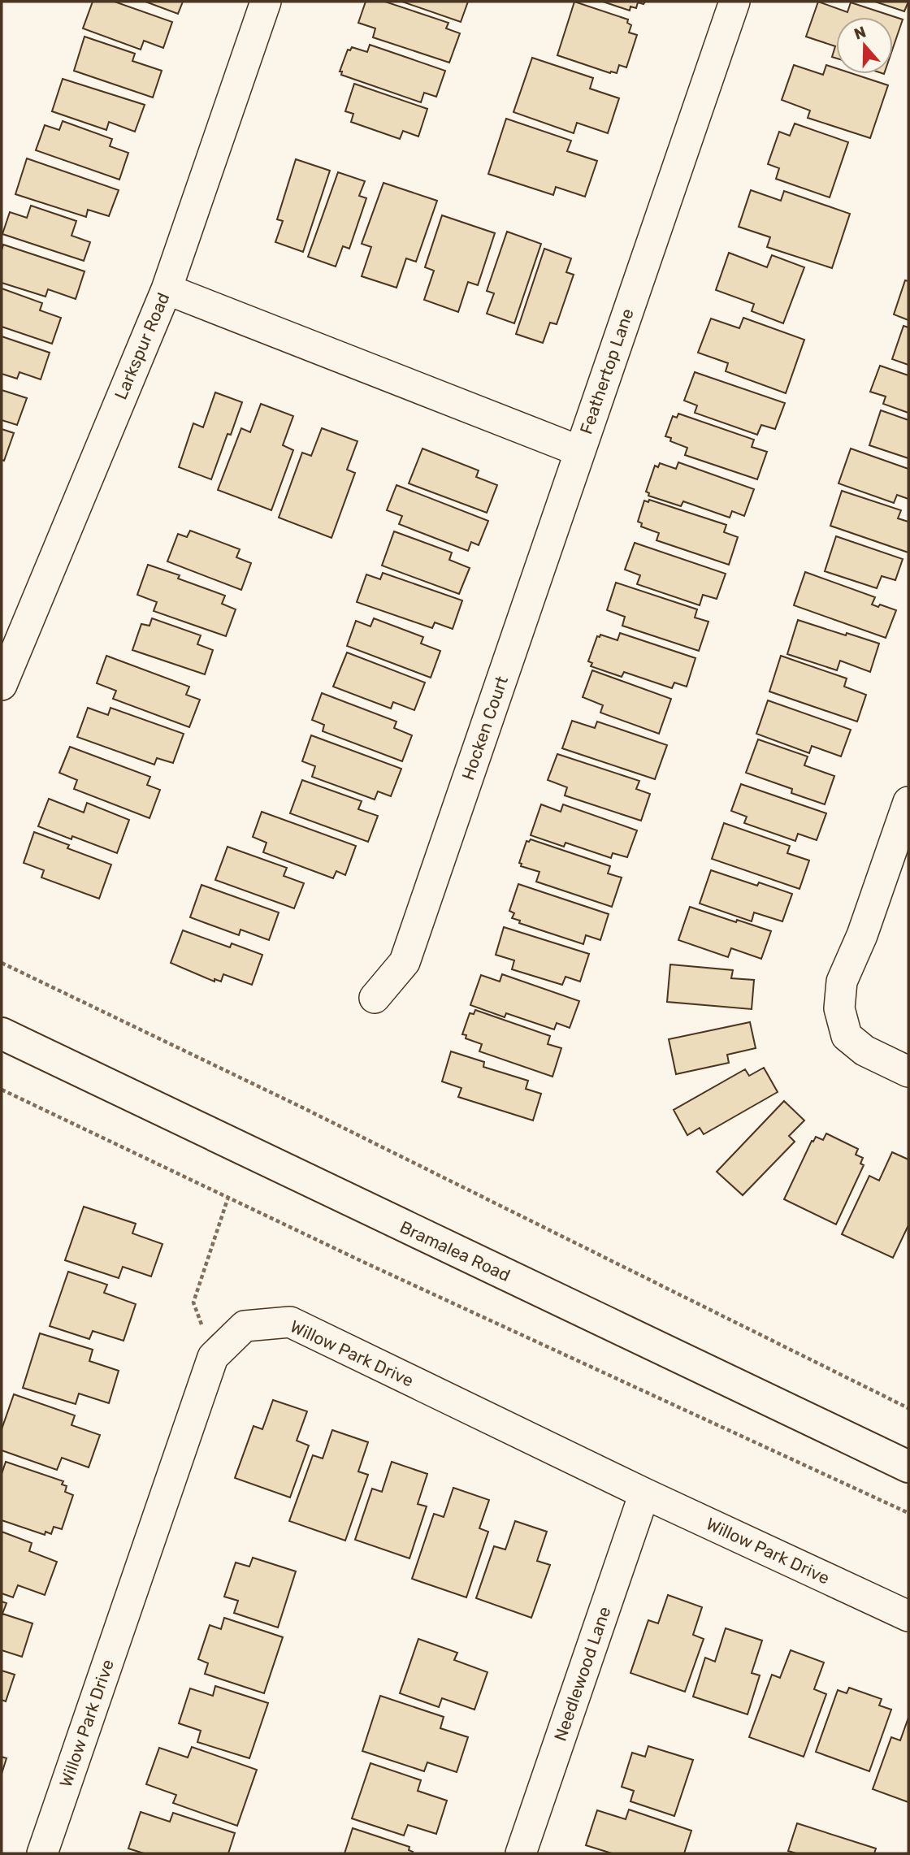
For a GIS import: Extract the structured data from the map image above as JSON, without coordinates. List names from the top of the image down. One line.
{"streets":{"main road":["Bramalea Road"],"street":["Larkspur Road","Feathertop Lane","Hocken Court","Willow Park Drive","Needlewood Lane"]},"crossings":[["Larkspur Road","Feathertop Lane"],["Feathertop Lane","Hocken Court"],["Willow Park Drive","Needlewood Lane"]],"north":"top"}
